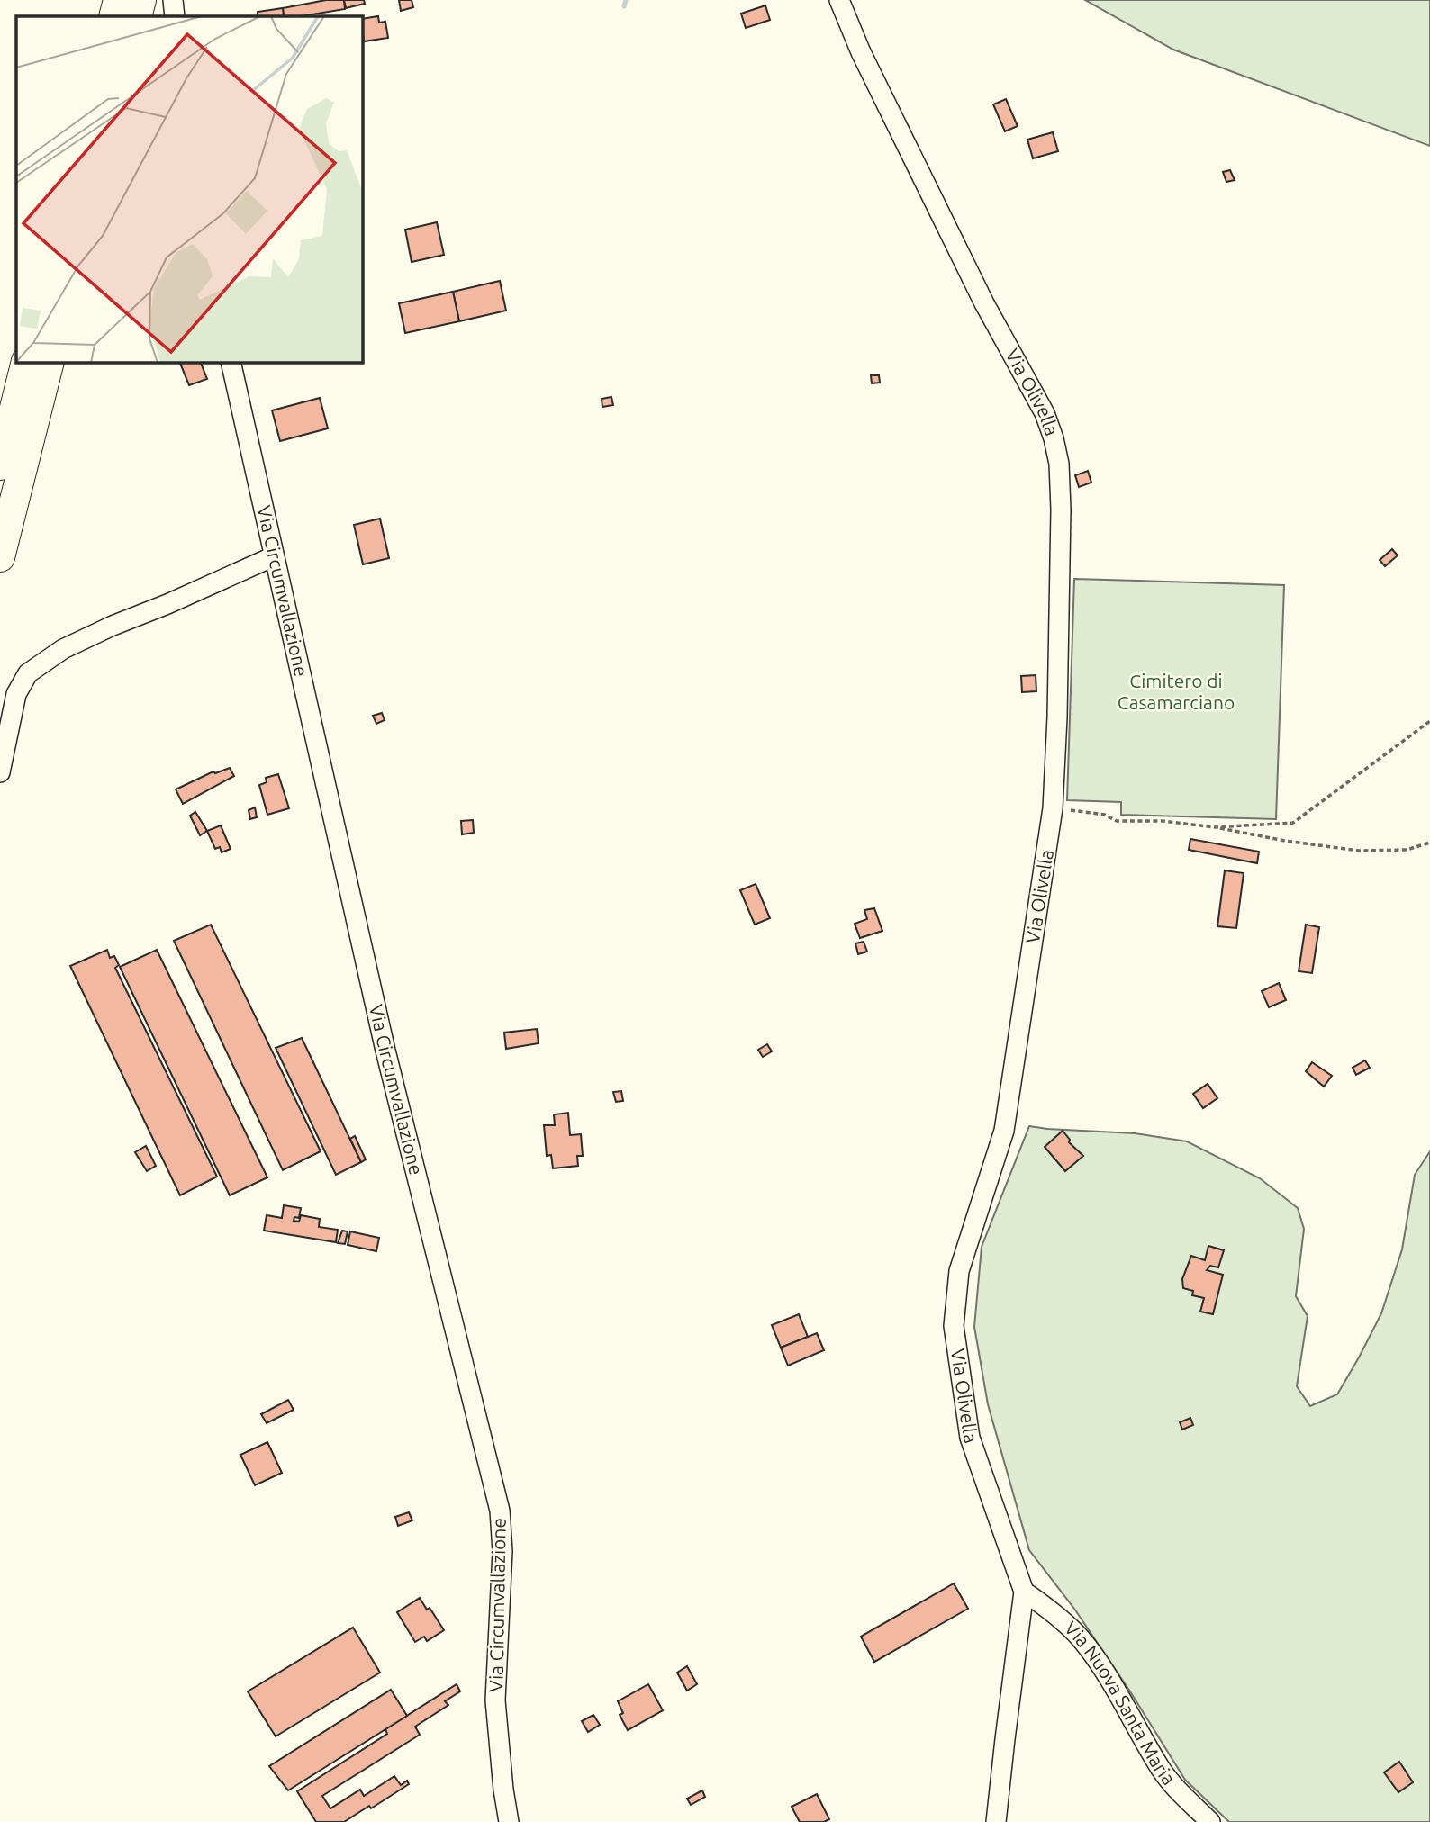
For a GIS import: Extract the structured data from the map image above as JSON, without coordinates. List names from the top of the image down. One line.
{"streets":{"street":["Via Olivella","Via Circumvallazione","Via Nuova Santa Maria"]},"crossings":[["Via Olivella","Via Nuova Santa Maria"]],"parks":["Cimitero di Casamarciano"]}
